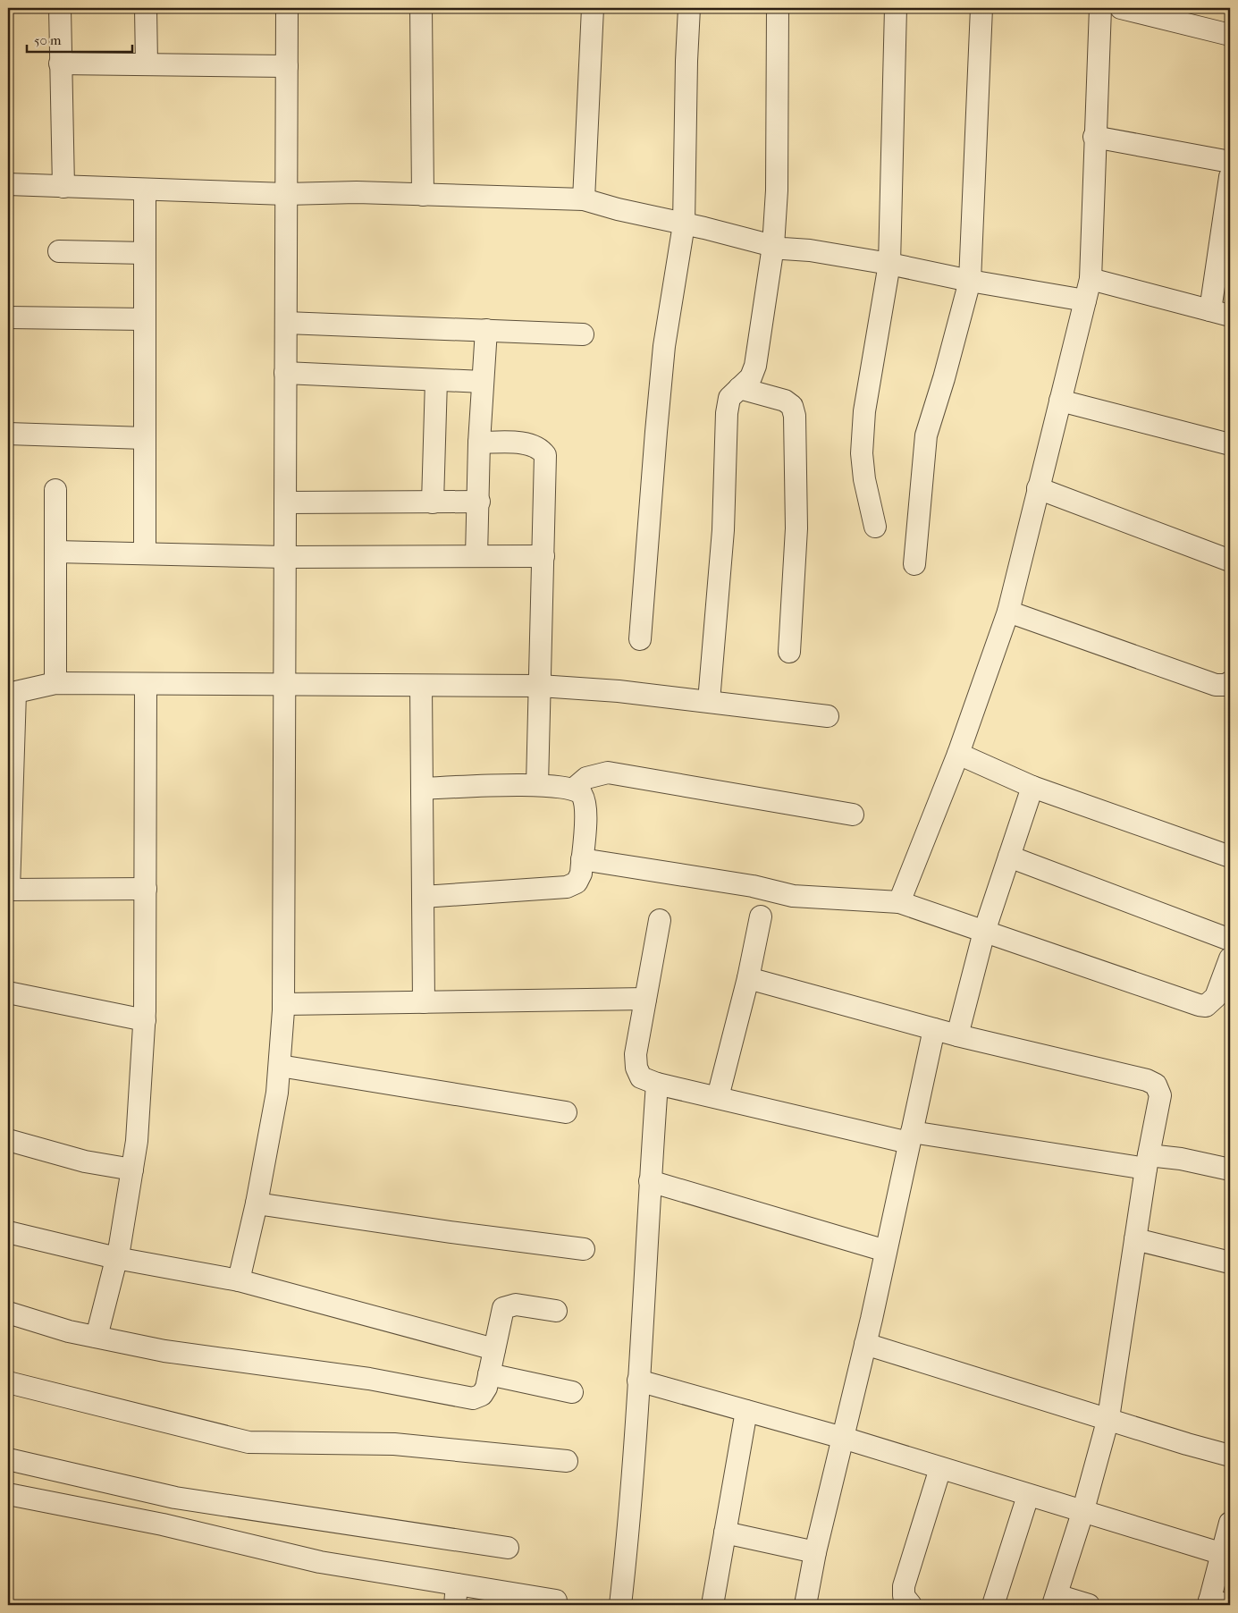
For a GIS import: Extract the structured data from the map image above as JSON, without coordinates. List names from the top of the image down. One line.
{"scale_bar":"50 m"}
